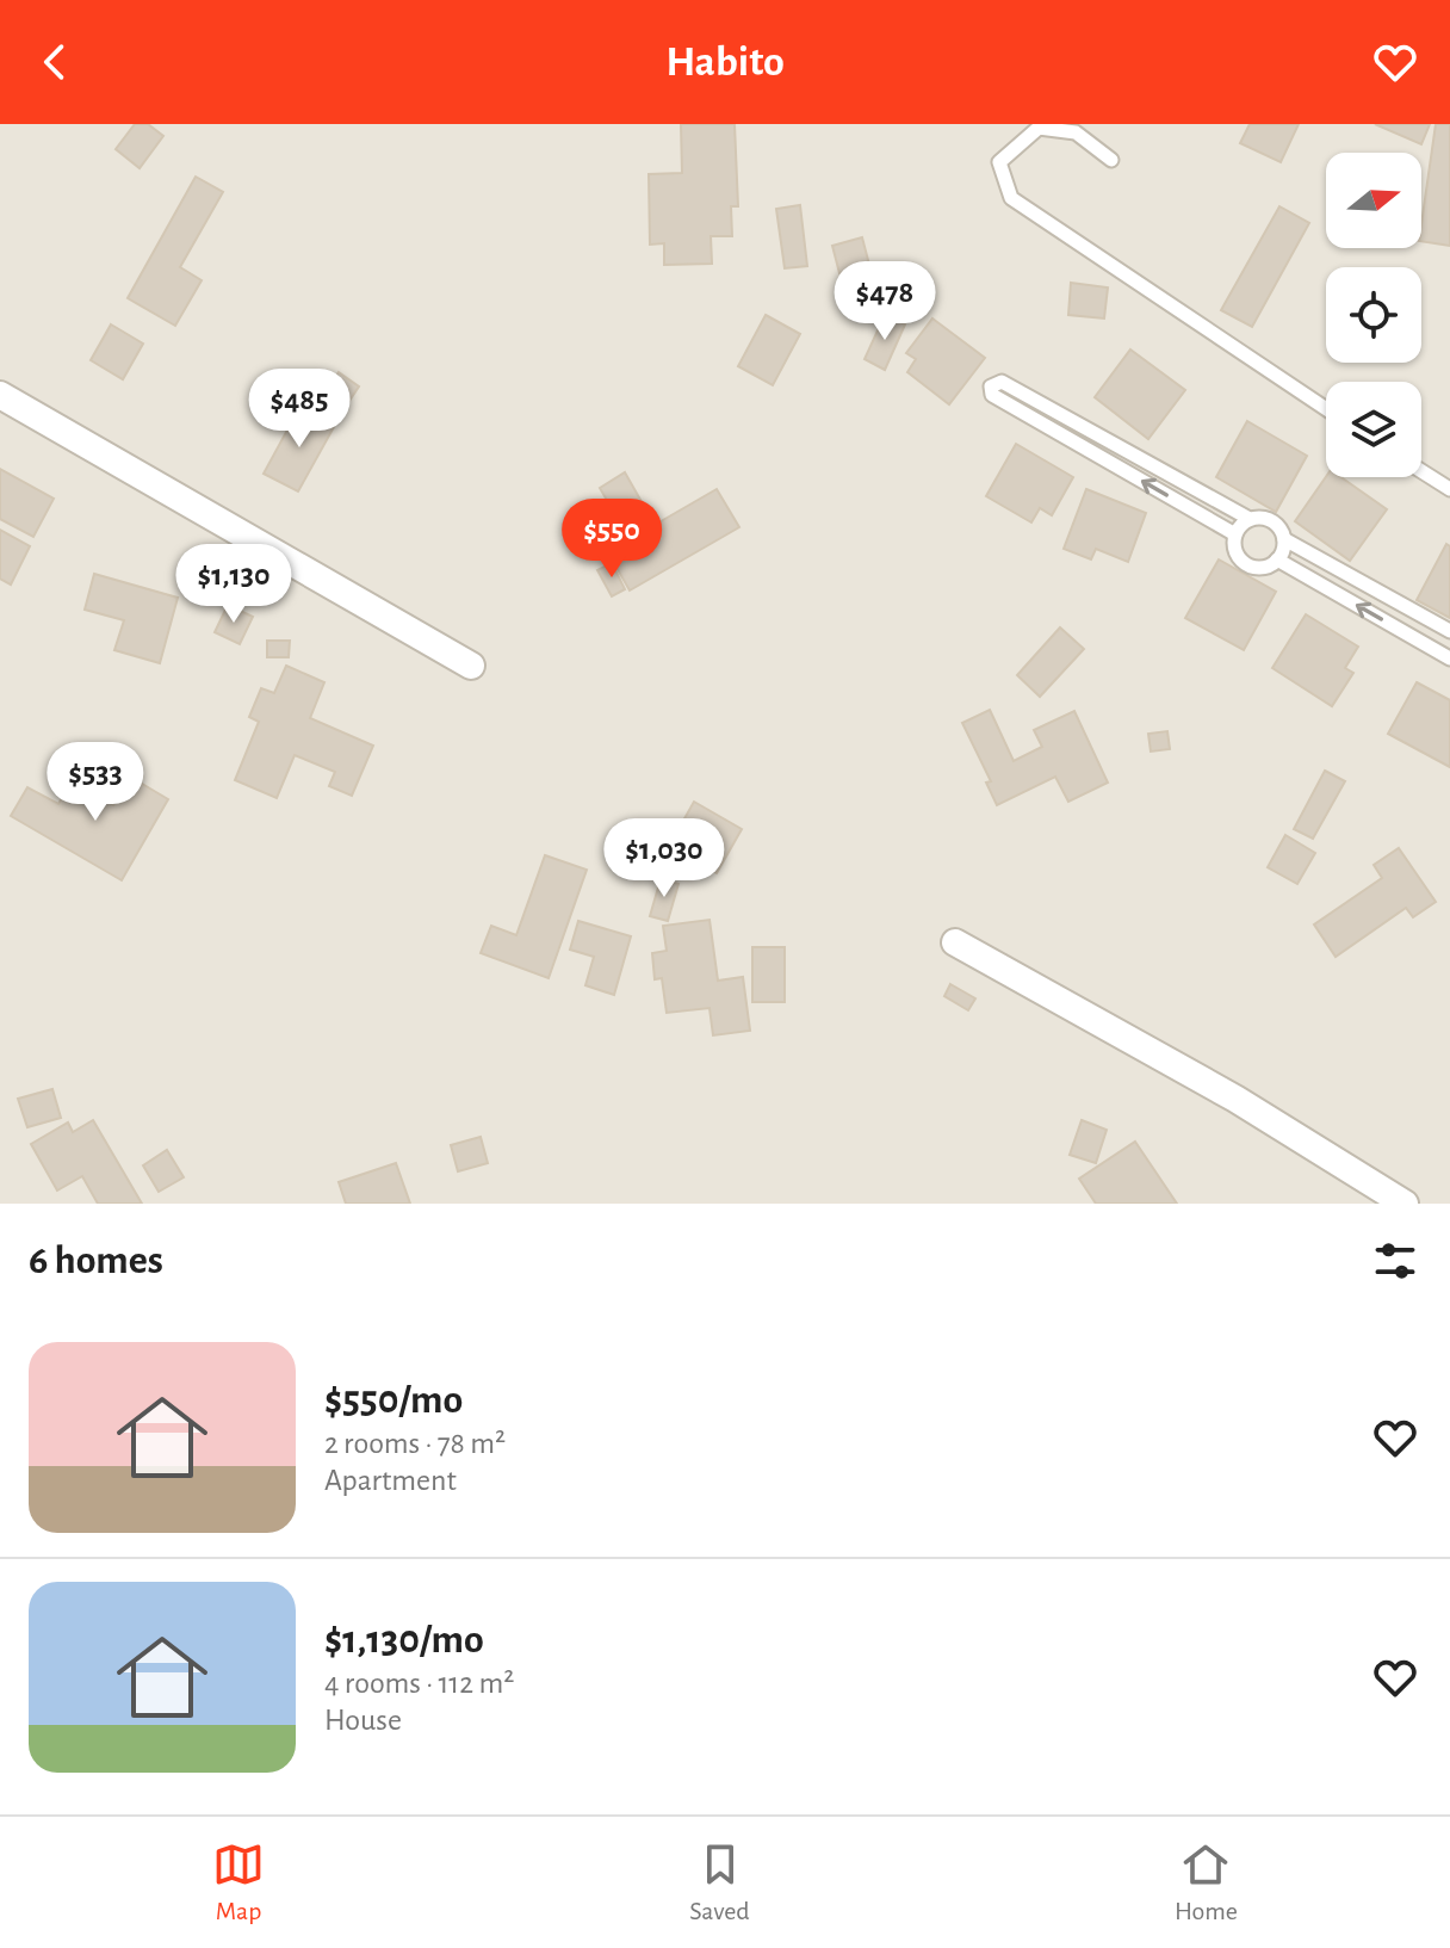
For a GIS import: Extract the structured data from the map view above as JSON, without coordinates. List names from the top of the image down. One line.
{"north":"right","page":{"header":"Habito","price":["$478","$485","$550","$1,130","$533","$1,030"],"heading":"6 homes","list":[{"name":"$550/mo","note":"2 rooms · 78 m² · Apartment"},{"name":"$1,130/mo","note":"4 rooms · 112 m² · House"}],"tabs":["Map","Saved","Home"]}}
